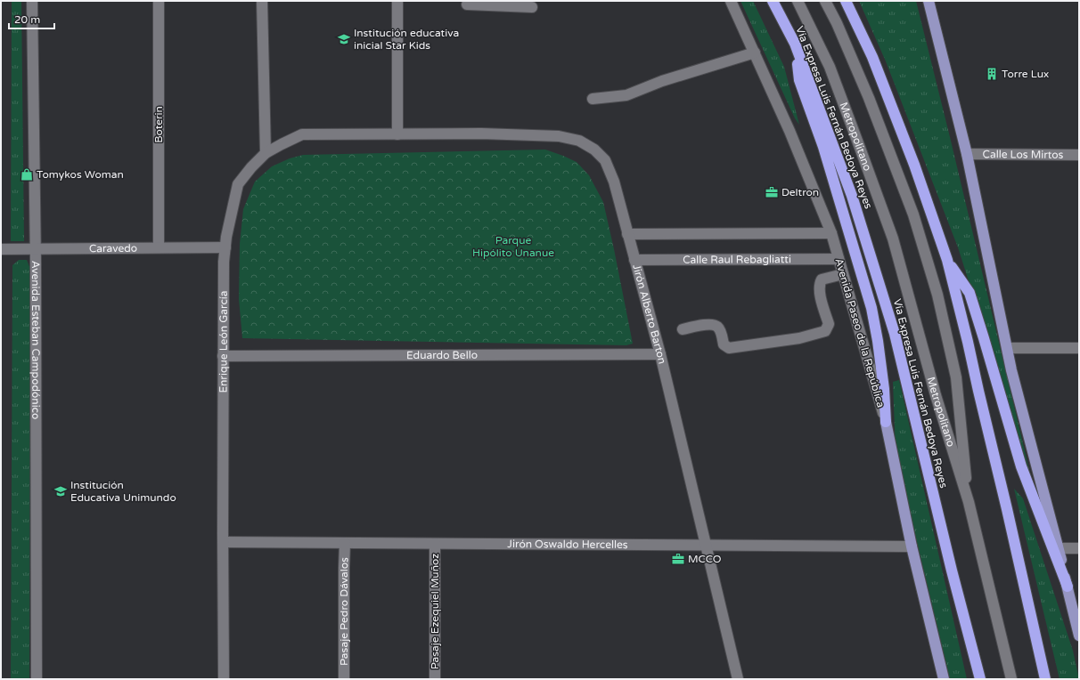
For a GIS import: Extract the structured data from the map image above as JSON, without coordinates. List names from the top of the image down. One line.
{"streets":{"highway":["Vía Expresa Luis Fernán Bedoya Reyes"],"main road":["Avenida Paseo de la República"],"street":["Boterin","Metropolitano","Calle Los Mirtos","Caravedo","Calle Raul Rebagliatti","Jirón Alberto Barton","Avenida Esteban Campodónico","Enrique León García","Eduardo Bello","Jirón Oswaldo Hercelles","Pasaje Pedro Dávalos","Pasaje Ezequiel Muñoz"]},"crossings":[["Boterin","Caravedo"],["Caravedo","Avenida Esteban Campodónico"],["Caravedo","Enrique León García"],["Calle Raul Rebagliatti","Jirón Alberto Barton"],["Calle Raul Rebagliatti","Avenida Paseo de la República"],["Jirón Alberto Barton","Enrique León García"],["Jirón Alberto Barton","Eduardo Bello"],["Jirón Alberto Barton","Jirón Oswaldo Hercelles"],["Avenida Paseo de la República","Jirón Oswaldo Hercelles"],["Enrique León García","Eduardo Bello"],["Enrique León García","Jirón Oswaldo Hercelles"],["Jirón Oswaldo Hercelles","Pasaje Pedro Dávalos"],["Jirón Oswaldo Hercelles","Pasaje Ezequiel Muñoz"]],"parks":["Parque Hipólito Unanue"],"places":{"school or university":["Institución educativa inicial Star Kids","Institución Educativa Unimundo"],"building":["Torre Lux"],"shop":["Tomykos Woman"],"office":["Deltron","MCCO"]},"scale_bar":"20 m"}
